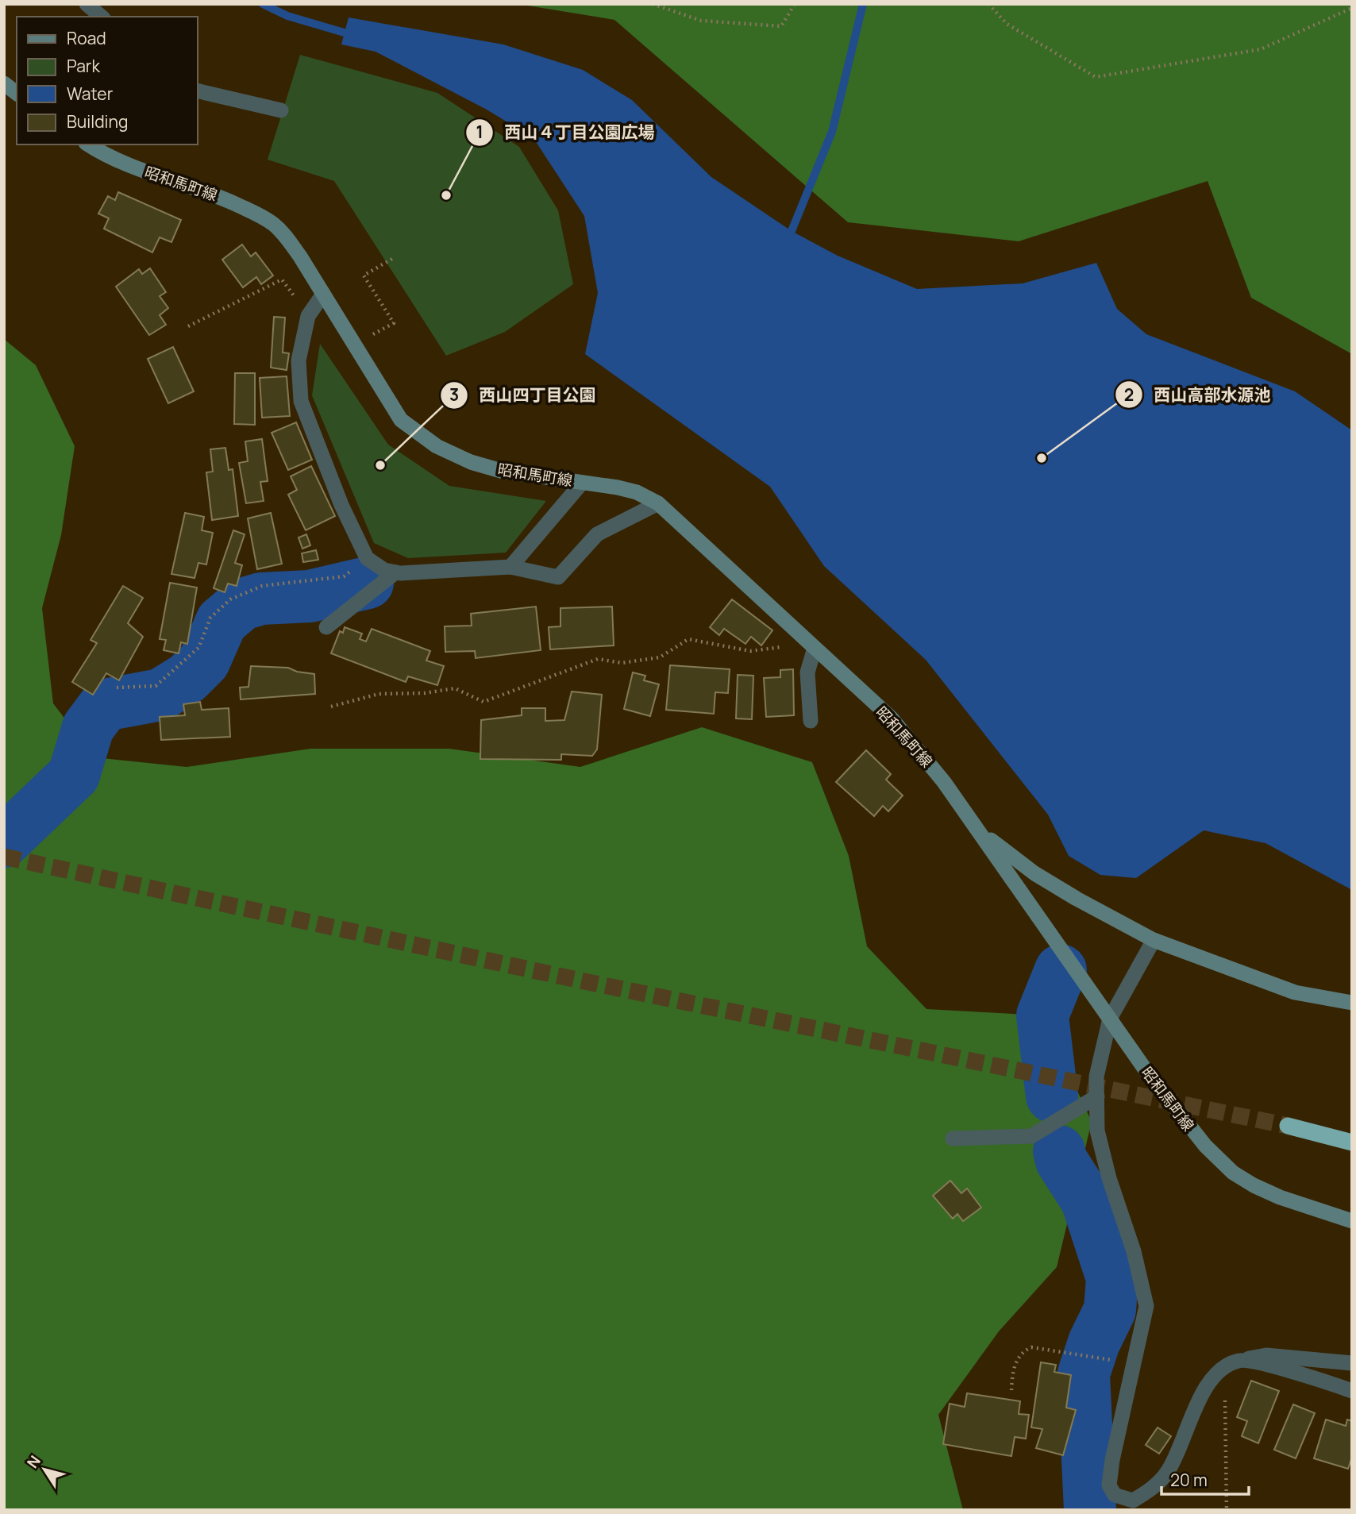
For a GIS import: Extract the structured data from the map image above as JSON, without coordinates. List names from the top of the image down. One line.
{"streets":{"main road":["昭和馬町線"]},"places":["西山４丁目公園広場","西山高部水源池","西山四丁目公園"],"legend":["Road","Park","Water","Building"],"scale_bar":"20 m","north":"top left"}
